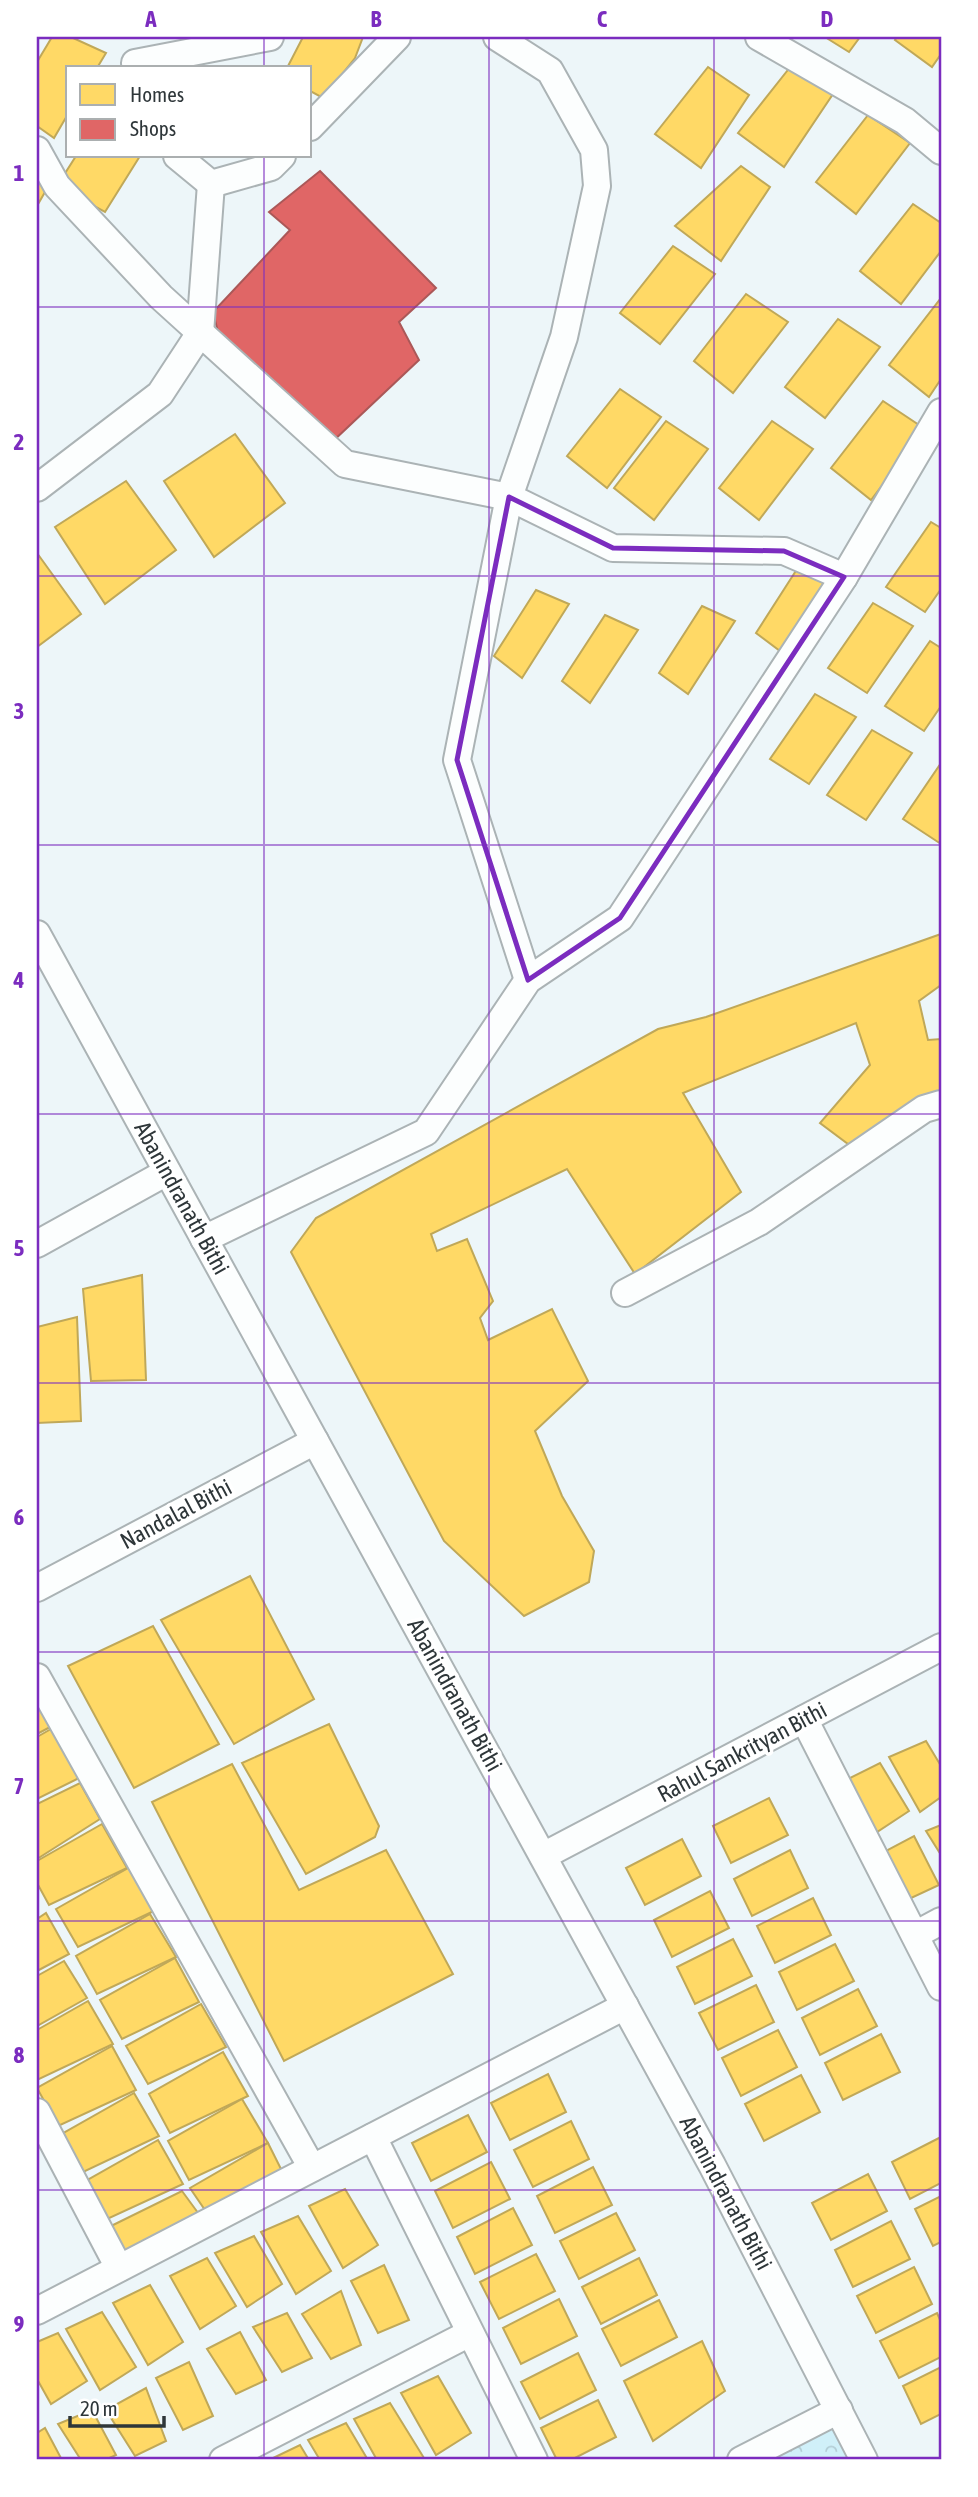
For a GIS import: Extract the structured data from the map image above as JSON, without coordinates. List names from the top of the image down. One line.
{"streets":{"street":["Abanindranath Bithi","Nandalal Bithi","Rahul Sankrityan Bithi"]},"crossings":[["Abanindranath Bithi","Nandalal Bithi"],["Abanindranath Bithi","Rahul Sankrityan Bithi"]],"legend":["Homes","Shops"],"scale_bar":"20 m","grid":{"columns":["A","B","C","D"],"rows":["1","2","3","4","5","6","7","8","9"]}}
